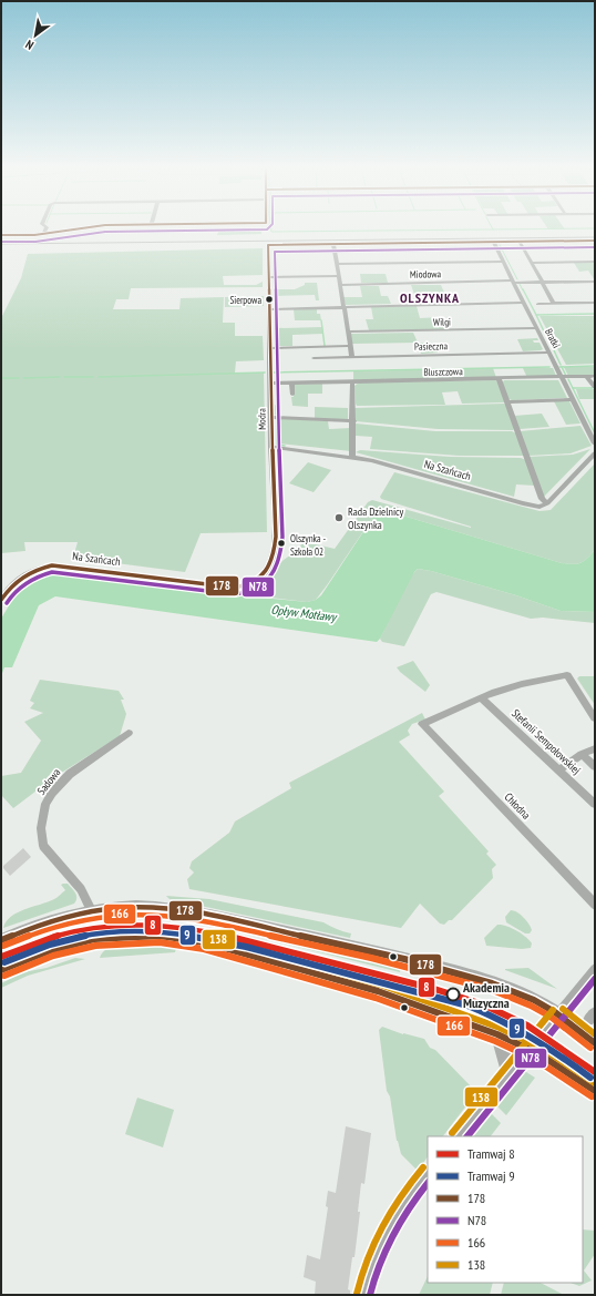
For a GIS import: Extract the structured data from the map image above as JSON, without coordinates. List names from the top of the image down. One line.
{"streets":{"street":["Miodowa","Wilgi","Bratki","Pasieczna","Bluszczowa","Modra","Na Szańcach","Stefanii Sempołowskiej","Sadowa","Chłodna"]},"crossings":[["Miodowa","Bratki"],["Wilgi","Bratki"],["Bratki","Pasieczna"],["Bratki","Bluszczowa"],["Bluszczowa","Modra"],["Modra","Na Szańcach"],["Stefanii Sempołowskiej","Chłodna"]],"districts":["OLSZYNKA"],"water":["Opływ Motławy"],"places":["Sierpowa","Rada Dzielnicy Olszynka","Olszynka - Szkoła 02","Akademia Muzyczna"],"lines":["transit line 178","transit line N78","transit line 166","tram line 8","transit line 138","tram line 9"],"legend":["Tramwaj 8","Tramwaj 9","178","N78","166","138"],"north":"bottom left"}
